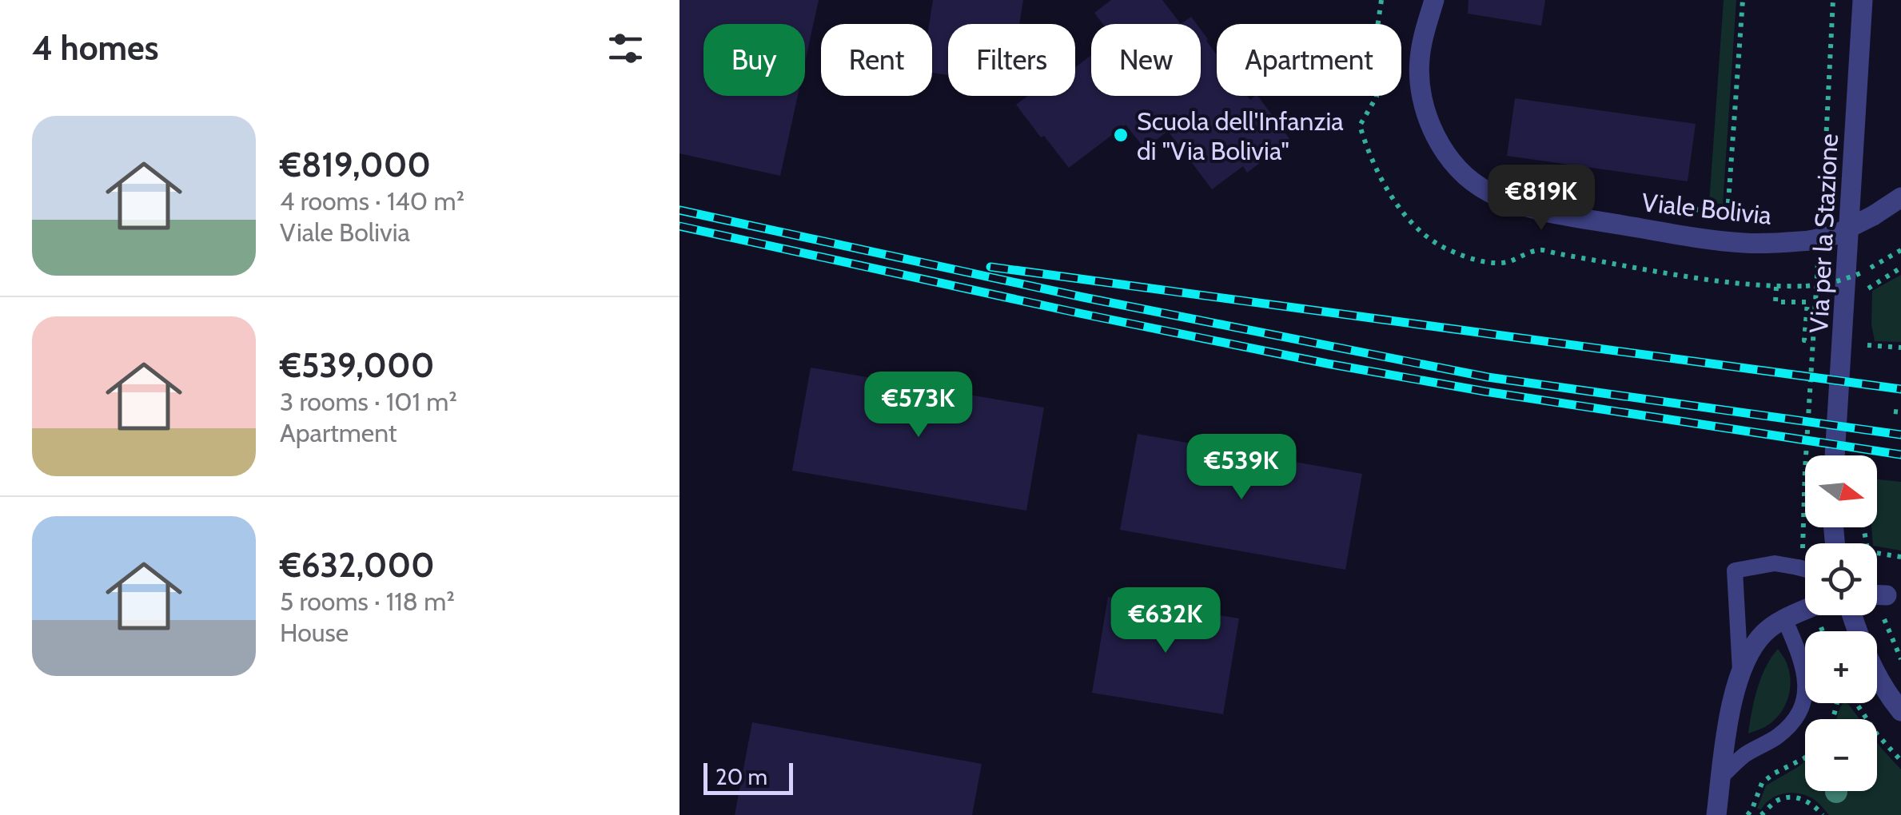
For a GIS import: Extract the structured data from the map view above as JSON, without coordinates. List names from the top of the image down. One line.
{"streets":{"street":["Viale Bolivia","Via per la Stazione"]},"places":["Scuola dell'Infanzia di \"Via Bolivia\""],"scale_bar":"20 m","north":"right","page":{"heading":"4 homes","chip":["Buy","Rent","Filters","New","Apartment"],"list":[{"name":"€819,000","note":"4 rooms · 140 m² · Viale Bolivia"},{"name":"€539,000","note":"3 rooms · 101 m² · Apartment"},{"name":"€632,000","note":"5 rooms · 118 m² · House"}],"price":["€819K","€573K","€539K","€632K"],"map_buttons":["+","−"],"scale":"20 m"}}
